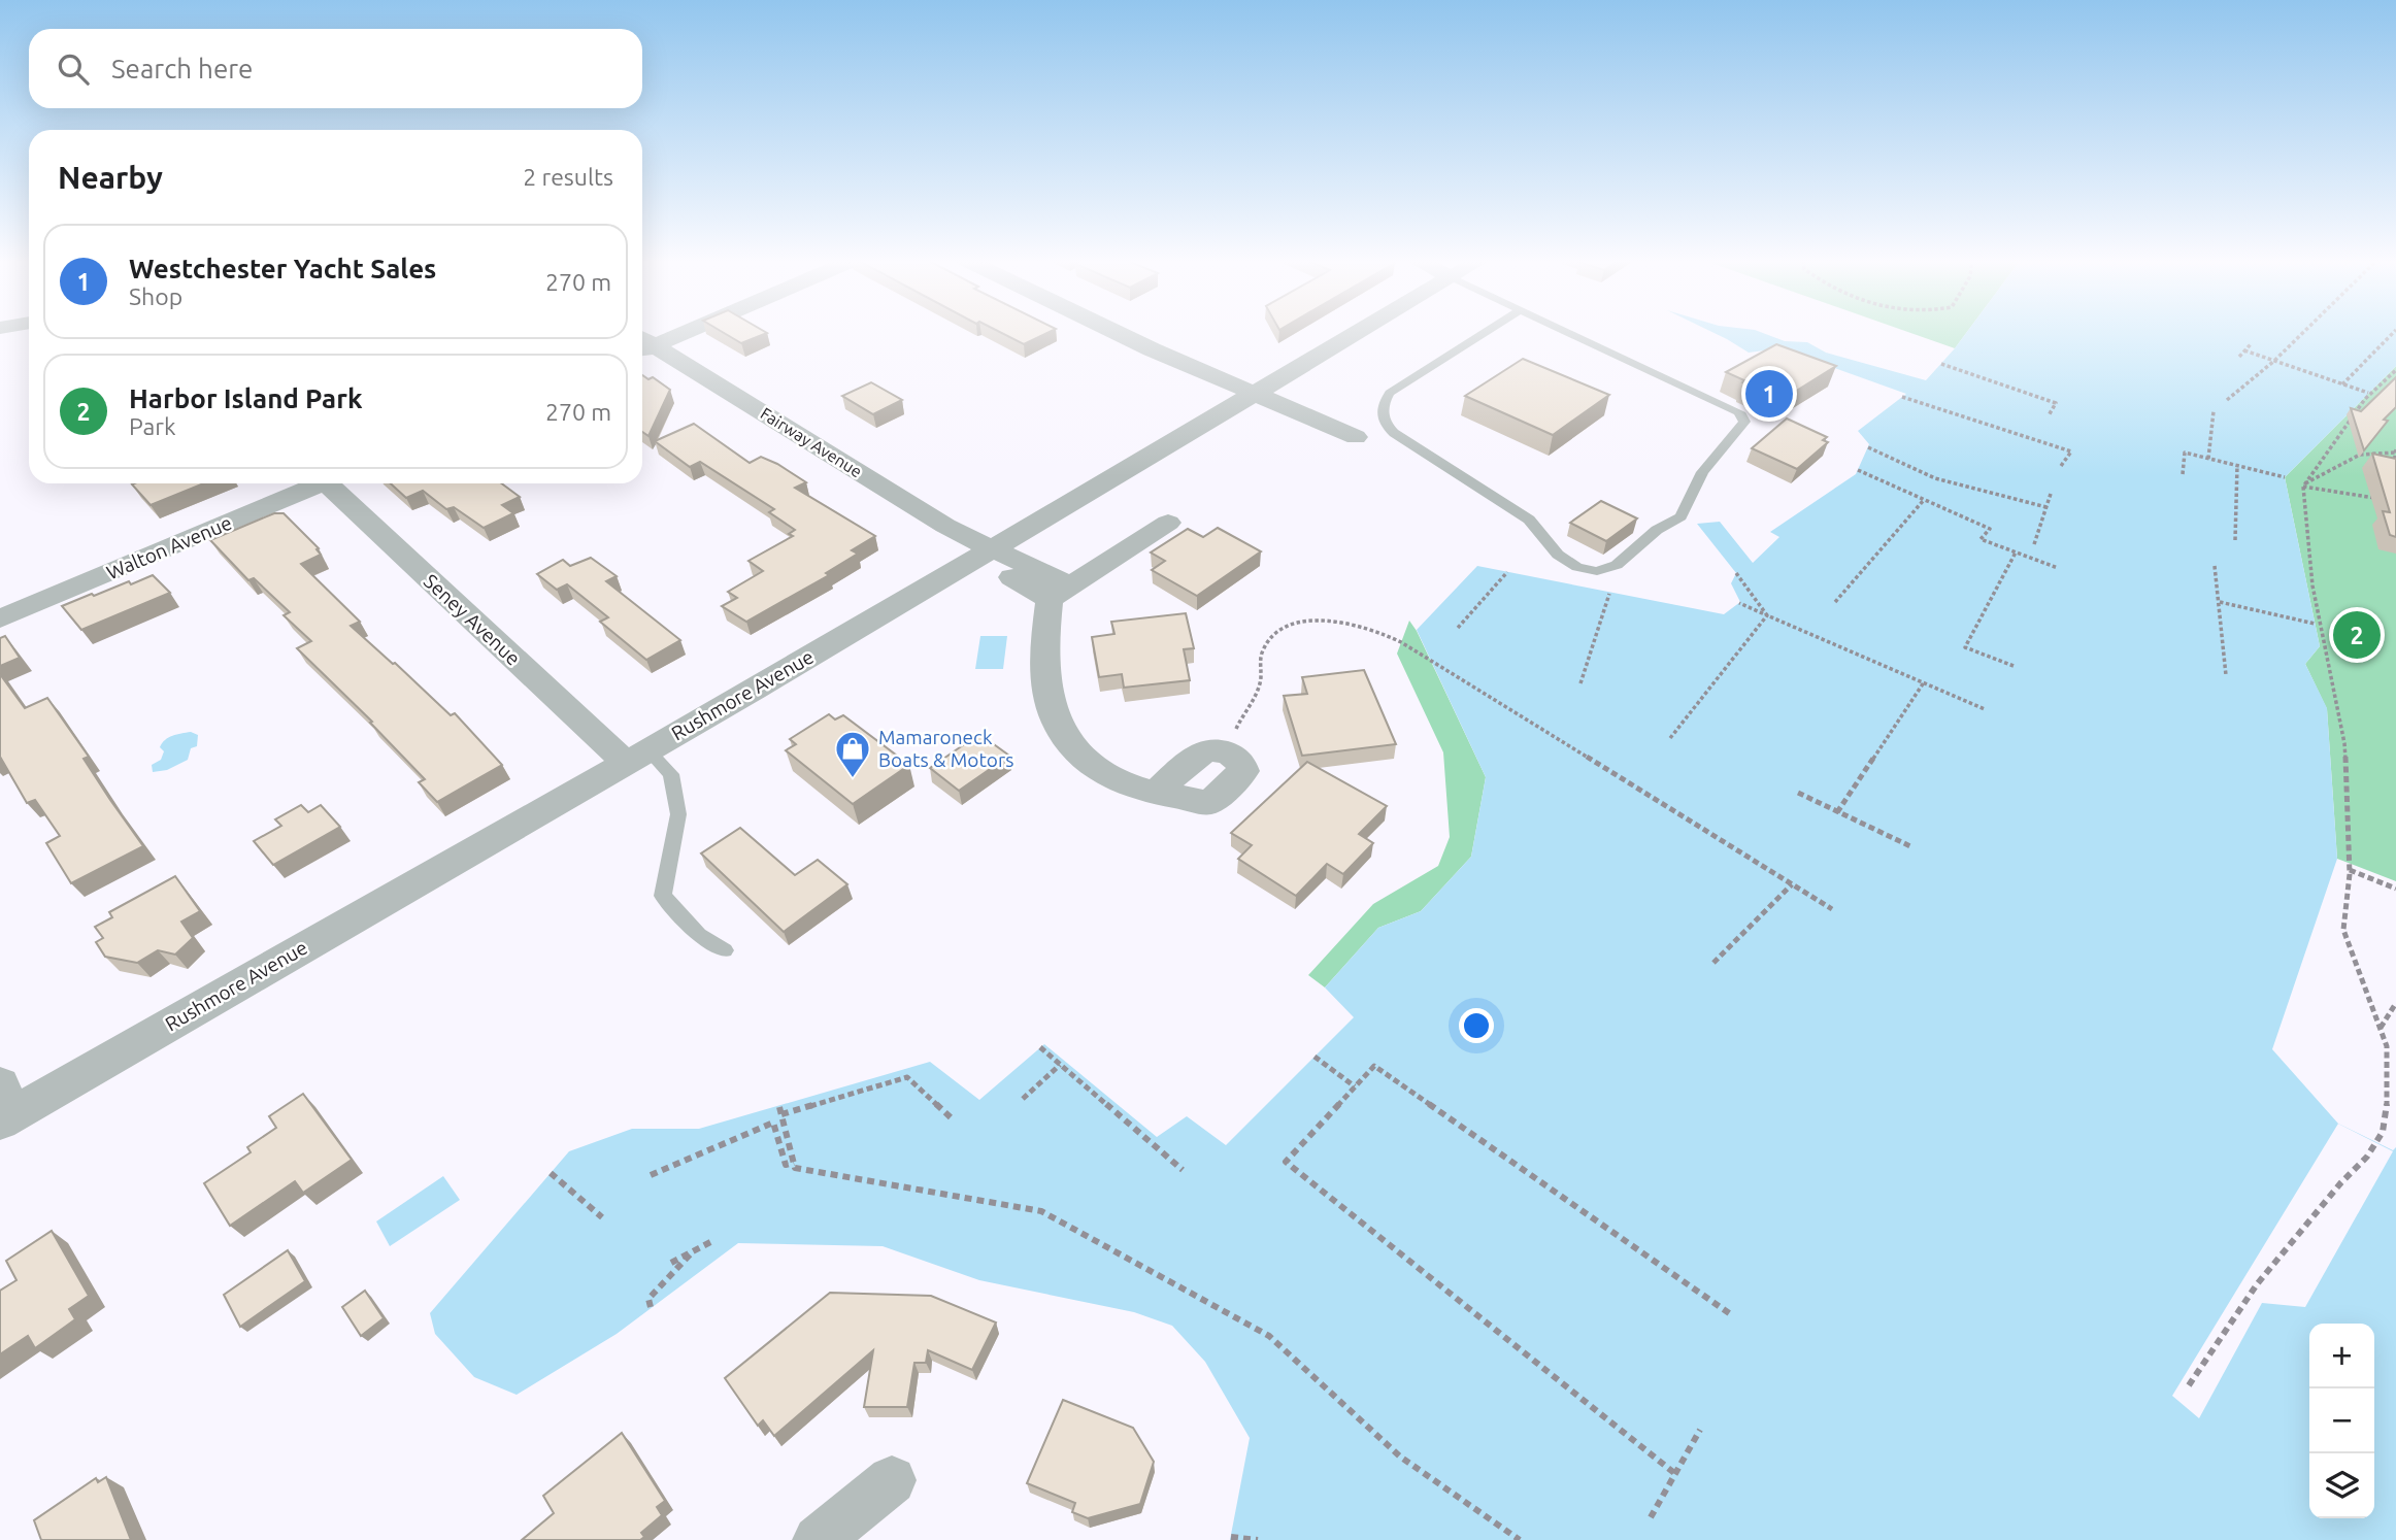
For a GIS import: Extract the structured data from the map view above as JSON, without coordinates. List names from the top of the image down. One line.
{"streets":{"street":["Fairway Avenue","Walton Avenue","Seney Avenue","Rushmore Avenue"]},"crossings":[["Fairway Avenue","Rushmore Avenue"],["Seney Avenue","Rushmore Avenue"]],"places":{"shop":["Mamaroneck Boats & Motors"]},"page":{"search":"Search here","heading":["Nearby","2 results"],"list":[{"mark":"1","name":"Westchester Yacht Sales","note":"Shop","value":"270 m"},{"mark":"2","name":"Harbor Island Park","note":"Park","value":"270 m"}],"pins":["1","2"],"map_buttons":["+","−"]}}
